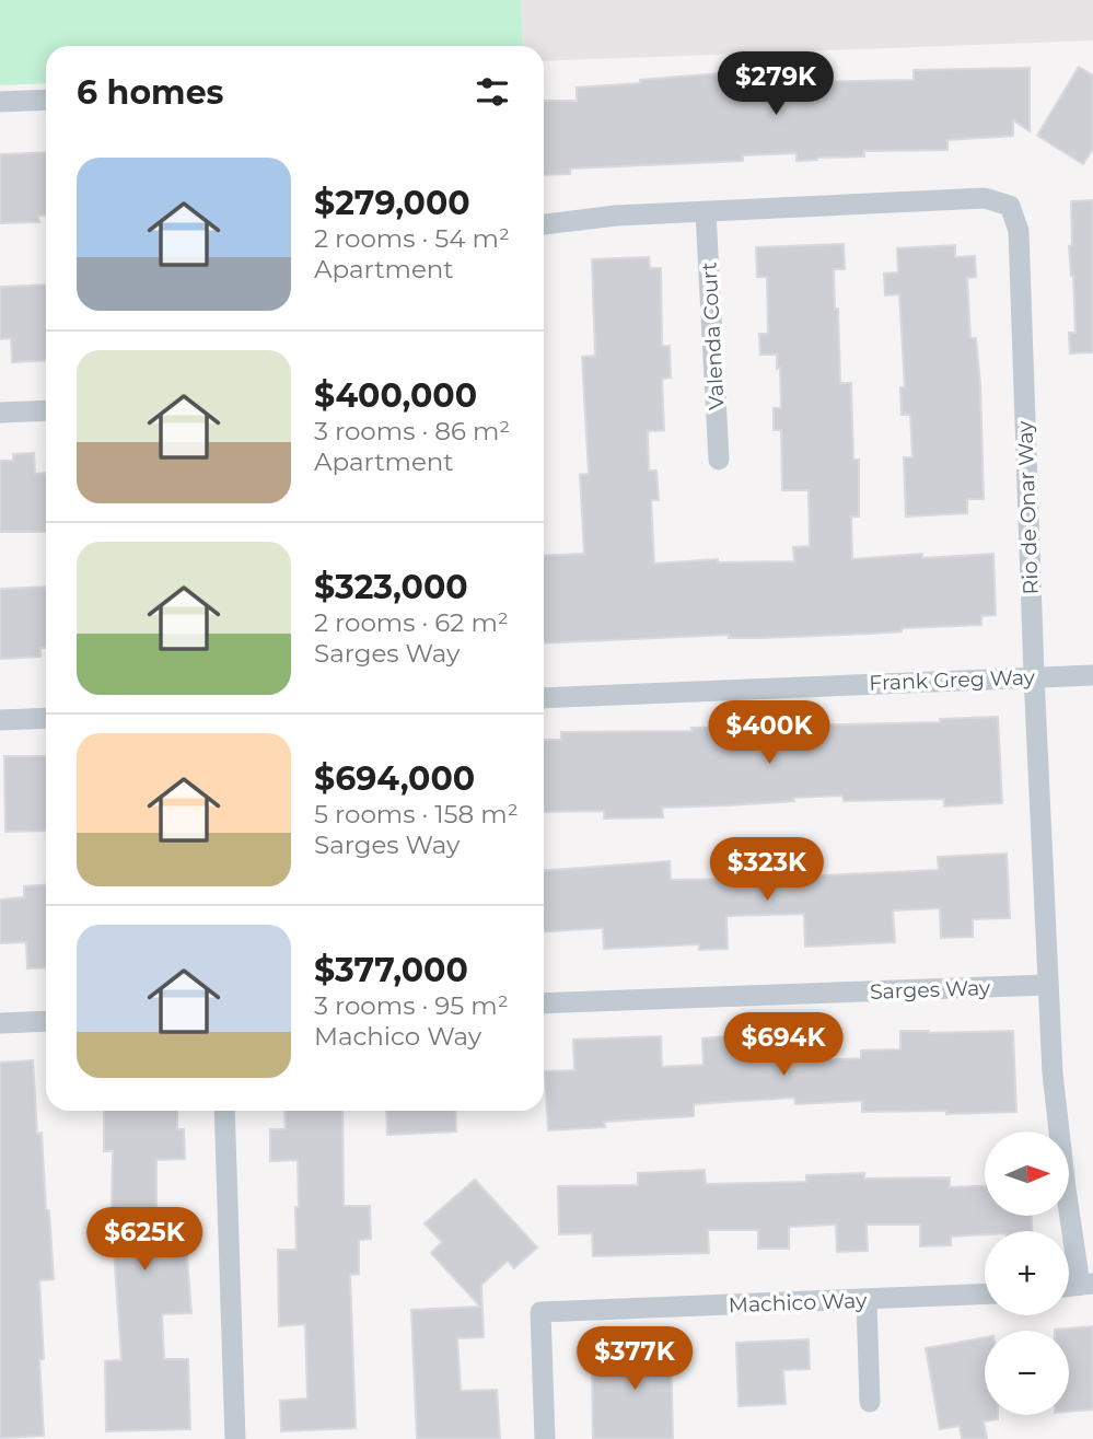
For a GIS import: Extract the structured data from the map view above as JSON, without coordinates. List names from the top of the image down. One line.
{"streets":{"street":["Valenda Court","Rio de Onar Way","Frank Greg Way","Sarges Way","Machico Way"]},"crossings":[["Valenda Court","Rio de Onar Way"],["Rio de Onar Way","Frank Greg Way"],["Rio de Onar Way","Sarges Way"]],"north":"right","page":{"heading":"6 homes","price":["$279K","$400K","$323K","$694K","$625K","$377K"],"list":[{"name":"$279,000","note":"2 rooms · 54 m² · Apartment"},{"name":"$400,000","note":"3 rooms · 86 m² · Apartment"},{"name":"$323,000","note":"2 rooms · 62 m² · Sarges Way"},{"name":"$694,000","note":"5 rooms · 158 m² · Sarges Way"},{"name":"$377,000","note":"3 rooms · 95 m² · Machico Way"}],"map_buttons":["+","−"]}}
